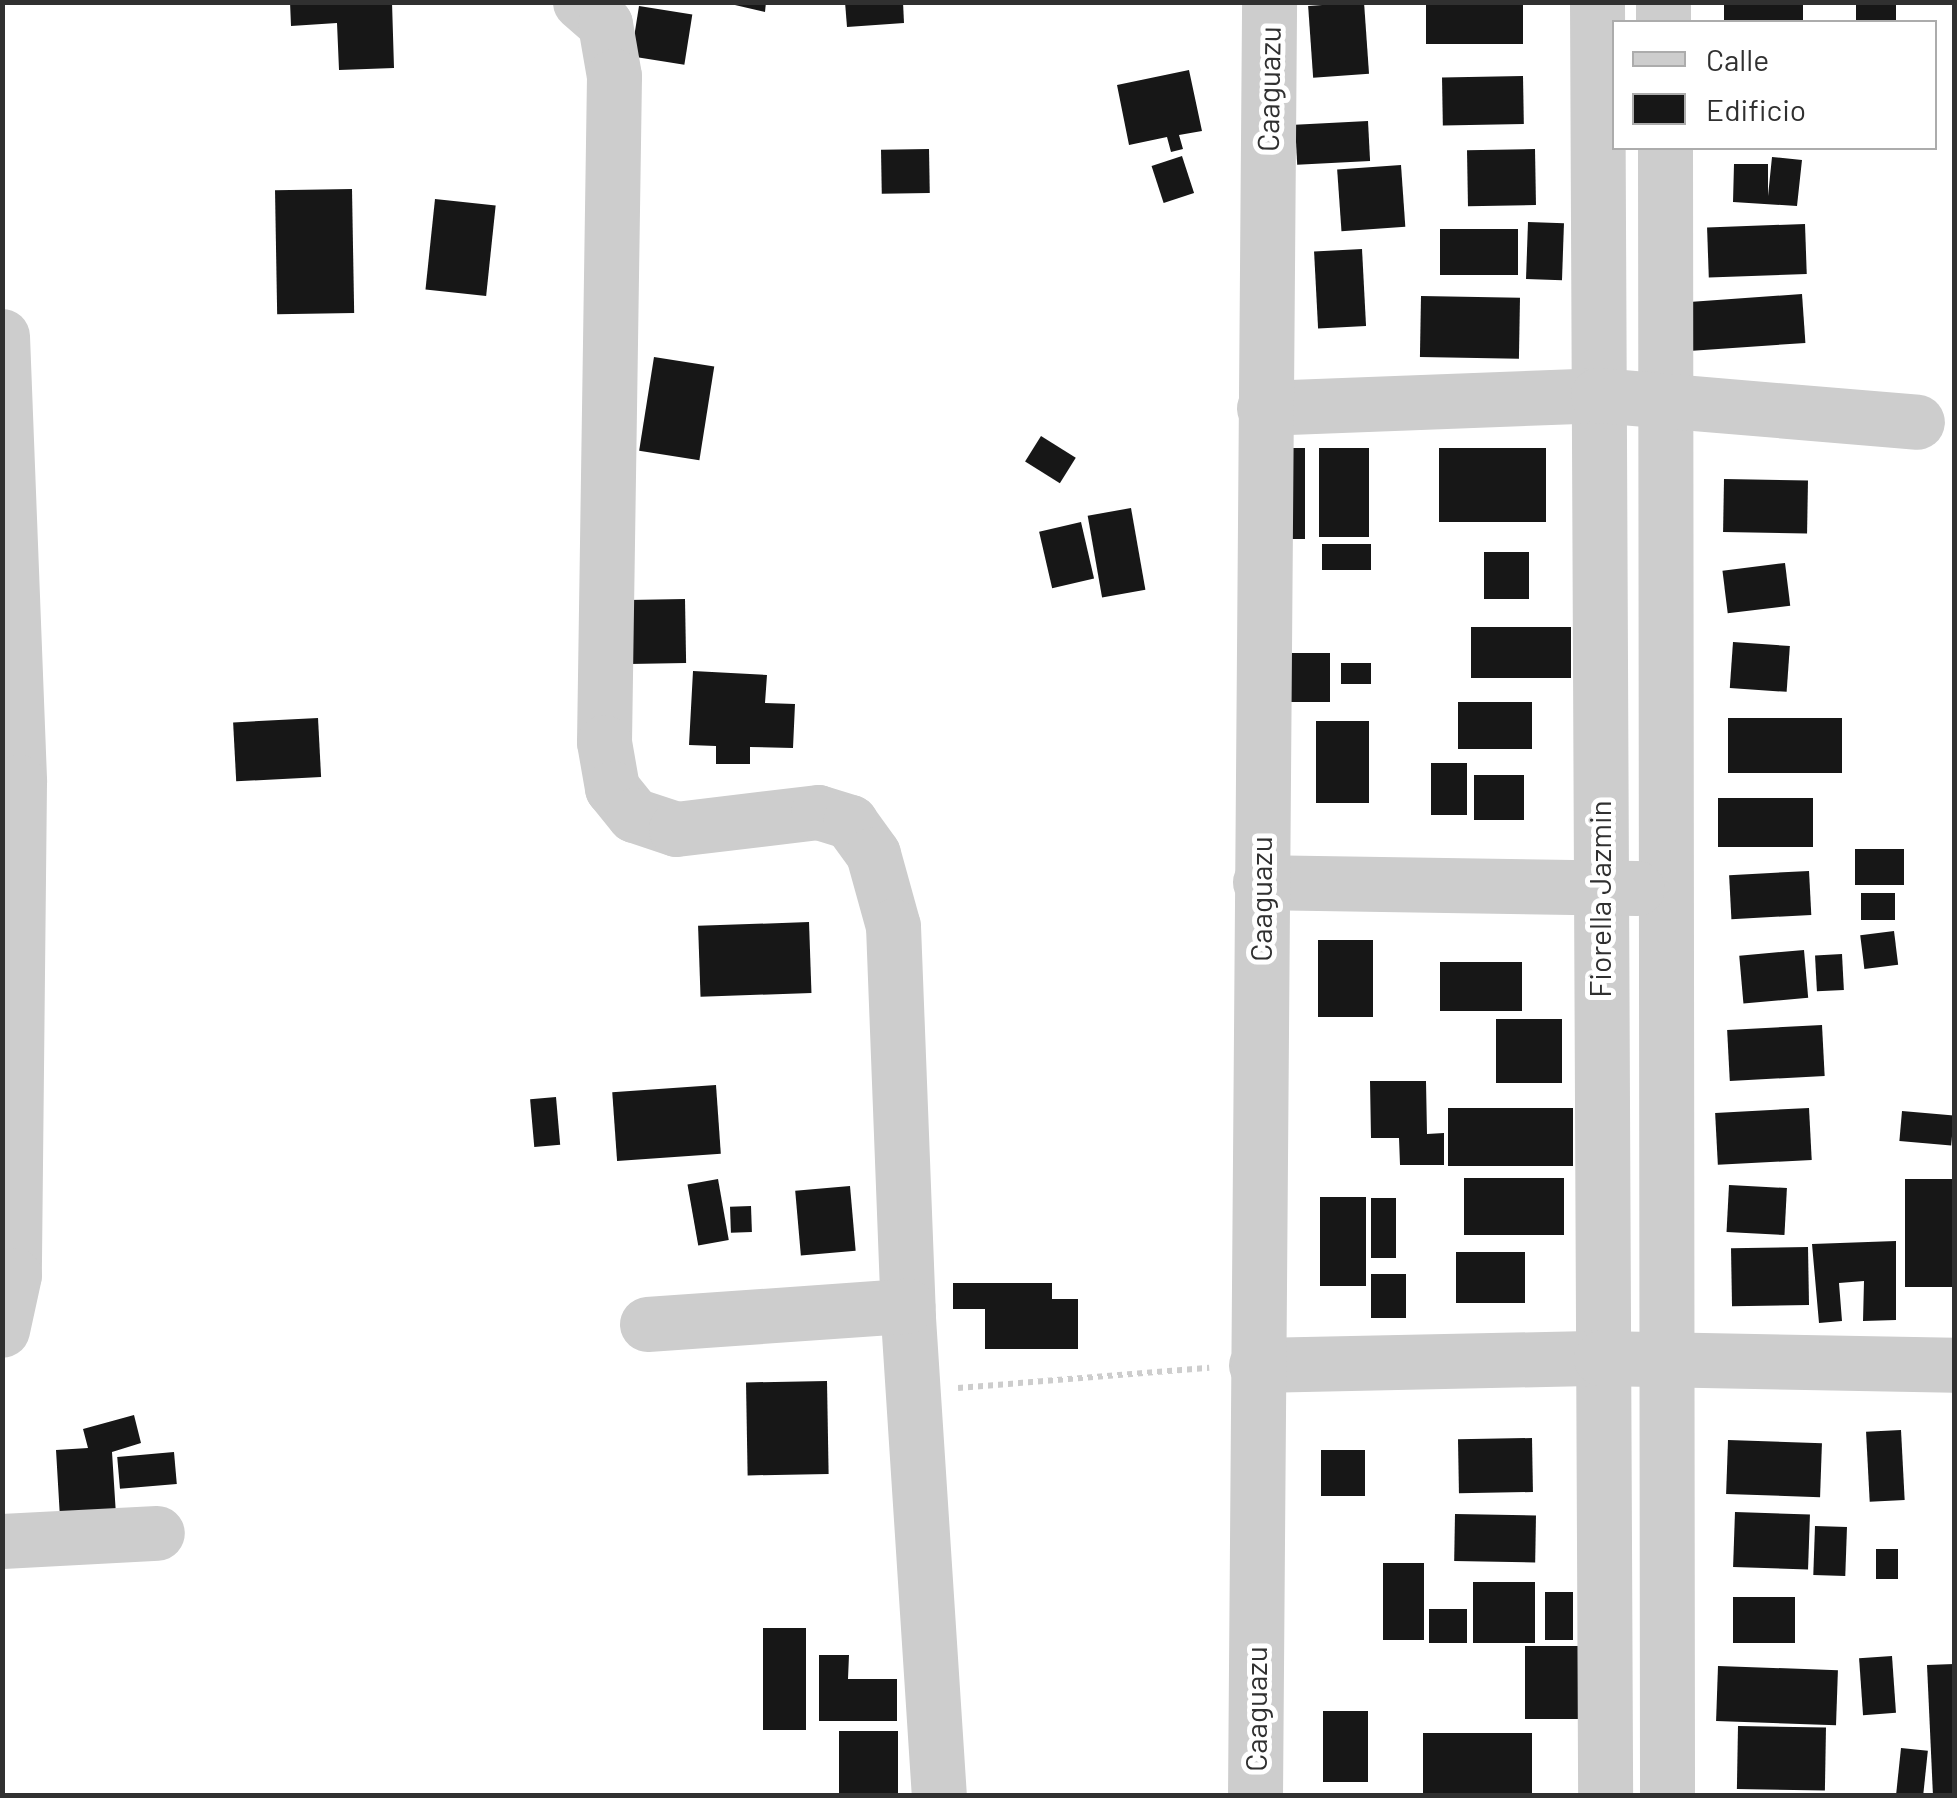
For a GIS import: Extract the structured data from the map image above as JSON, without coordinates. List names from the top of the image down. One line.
{"streets":{"street":["Caaguazu","Fiorella Jazmin"]},"legend":["Calle","Edificio"]}
